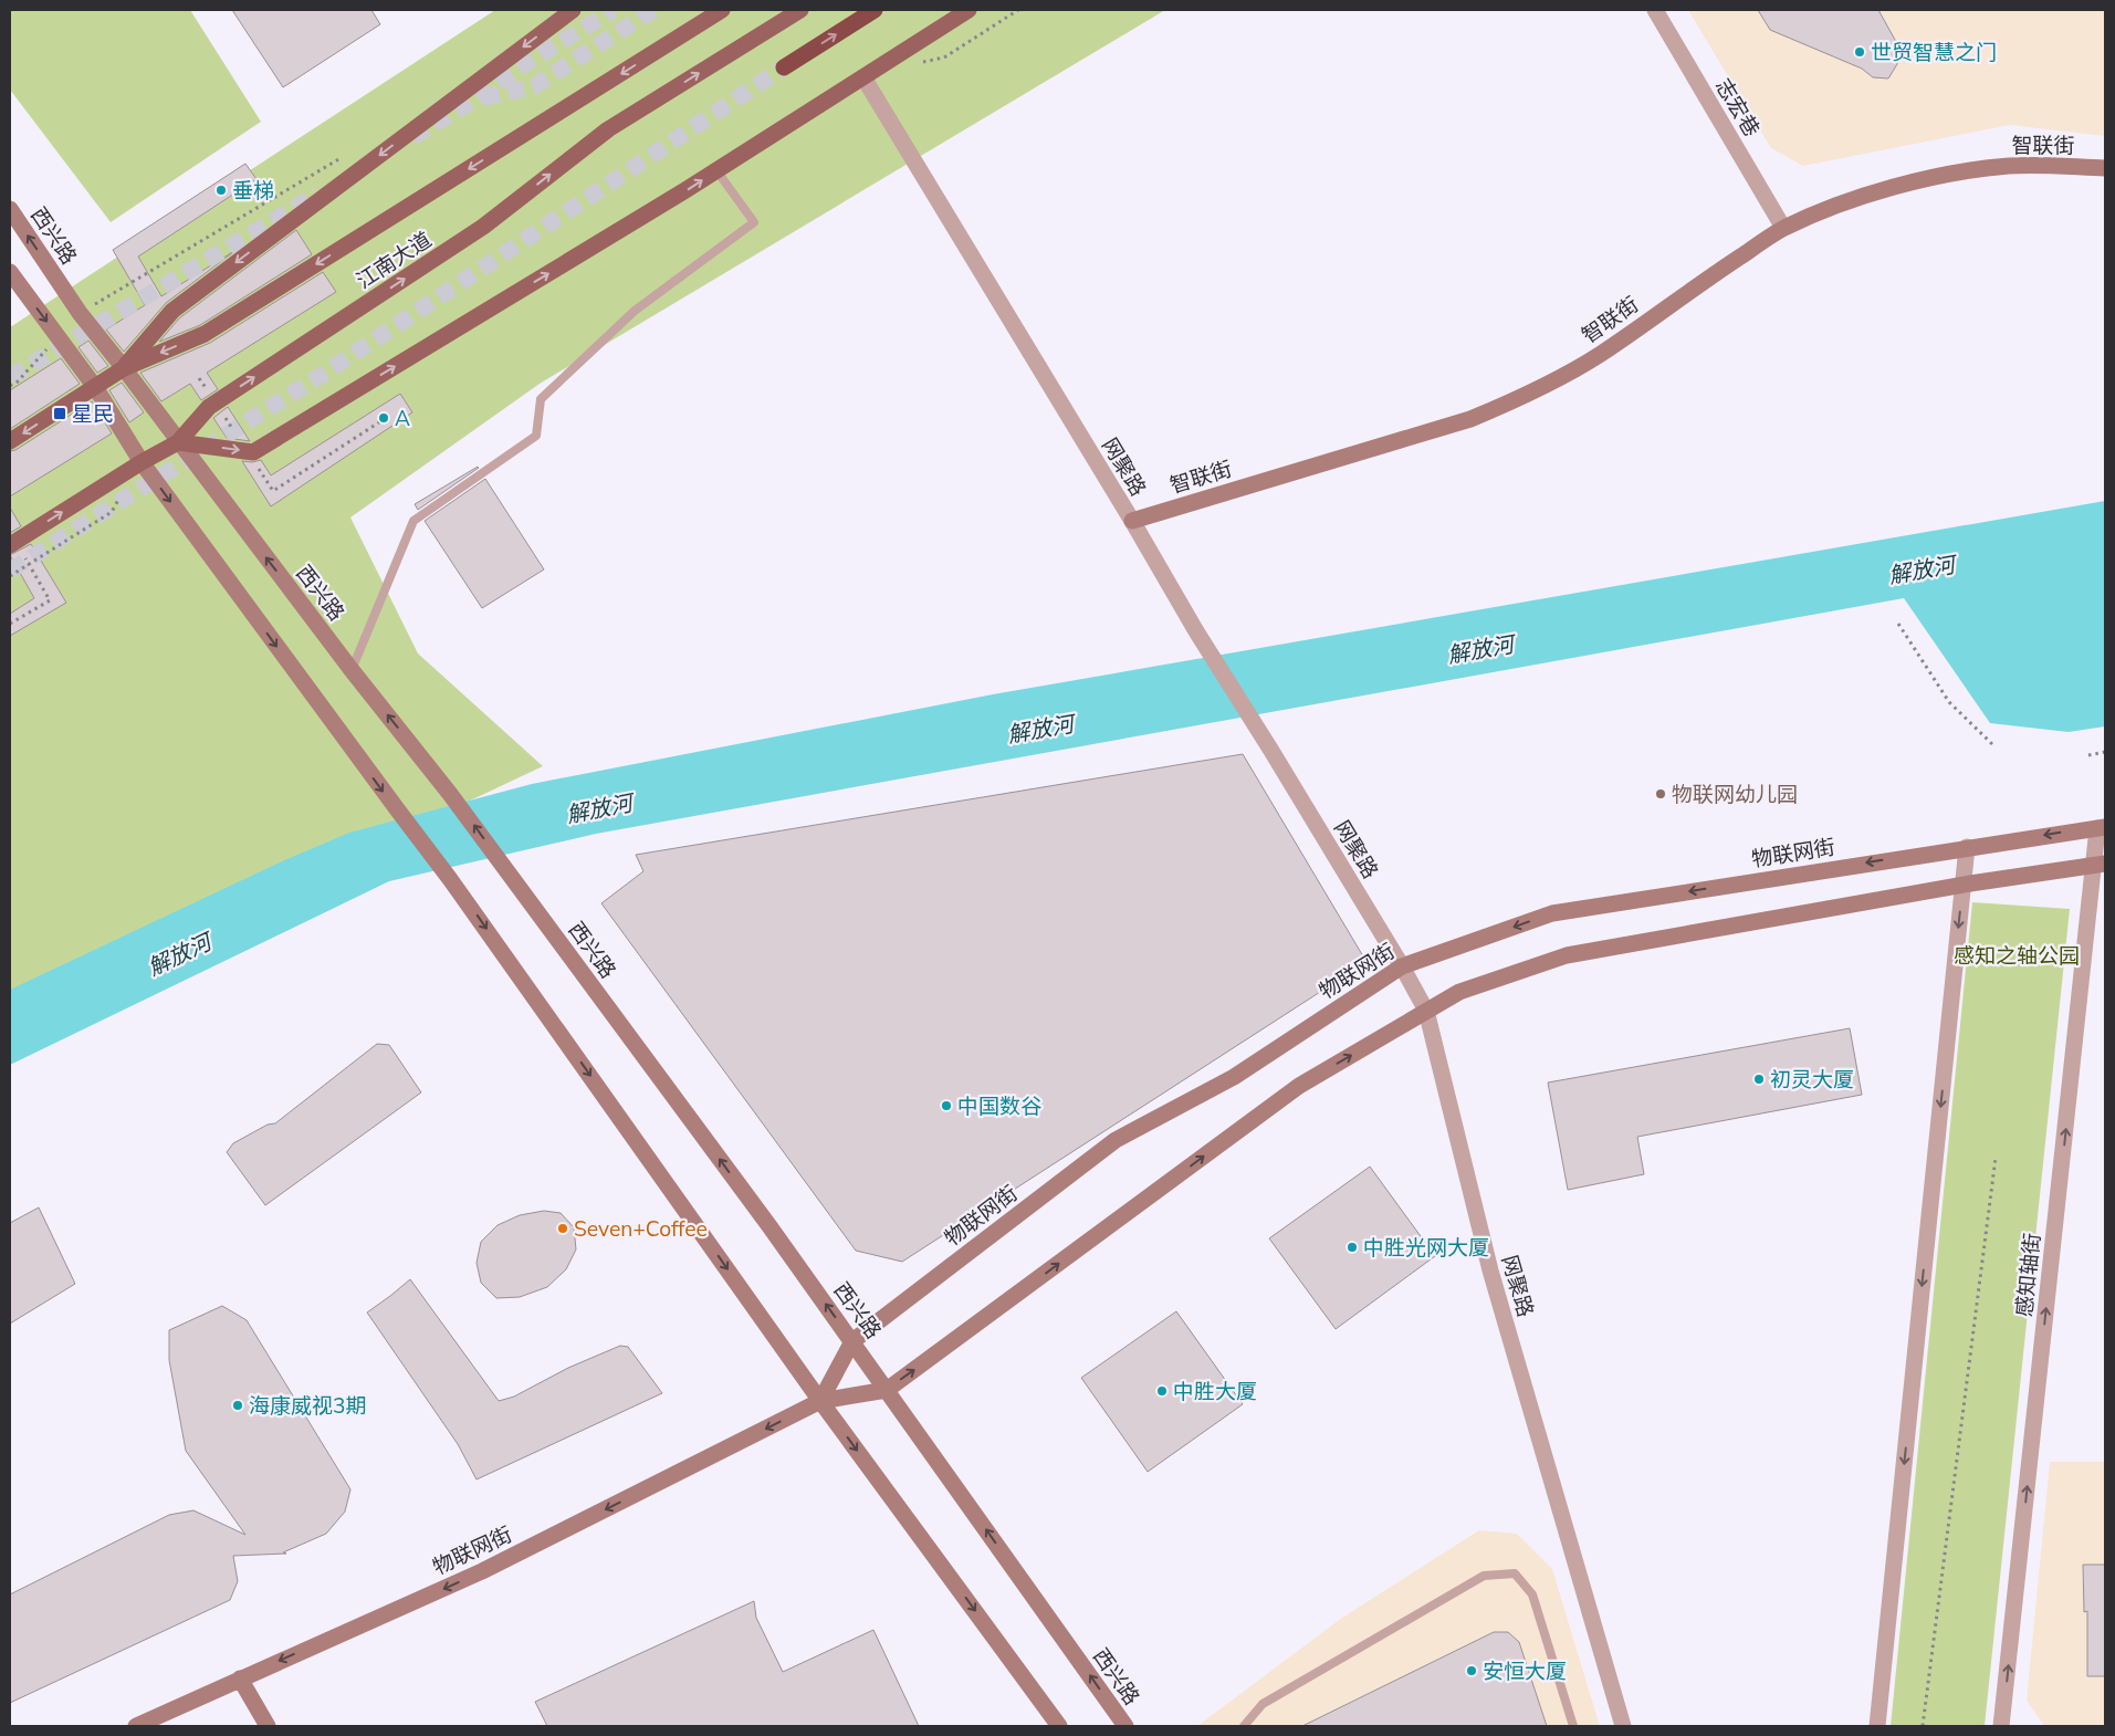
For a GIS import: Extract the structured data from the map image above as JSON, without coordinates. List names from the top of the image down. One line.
{"streets":{"main road":["江南大道"],"street":["志宏巷","智联街","西兴路","网聚路","物联网街","感知轴街"]},"crossings":[["志宏巷","智联街"],["智联街","网聚路"],["西兴路","江南大道"],["西兴路","物联网街"],["网聚路","物联网街"],["物联网街","感知轴街"]],"water":["解放河"],"parks":["感知之轴公园"],"places":{"other":["世贸智慧之门","垂梯","A","物联网幼儿园","初灵大厦","中国数谷","Seven+Coffee","中胜光网大厦","中胜大厦","海康威视3期","安恒大厦"],"transit":["星民"]}}
